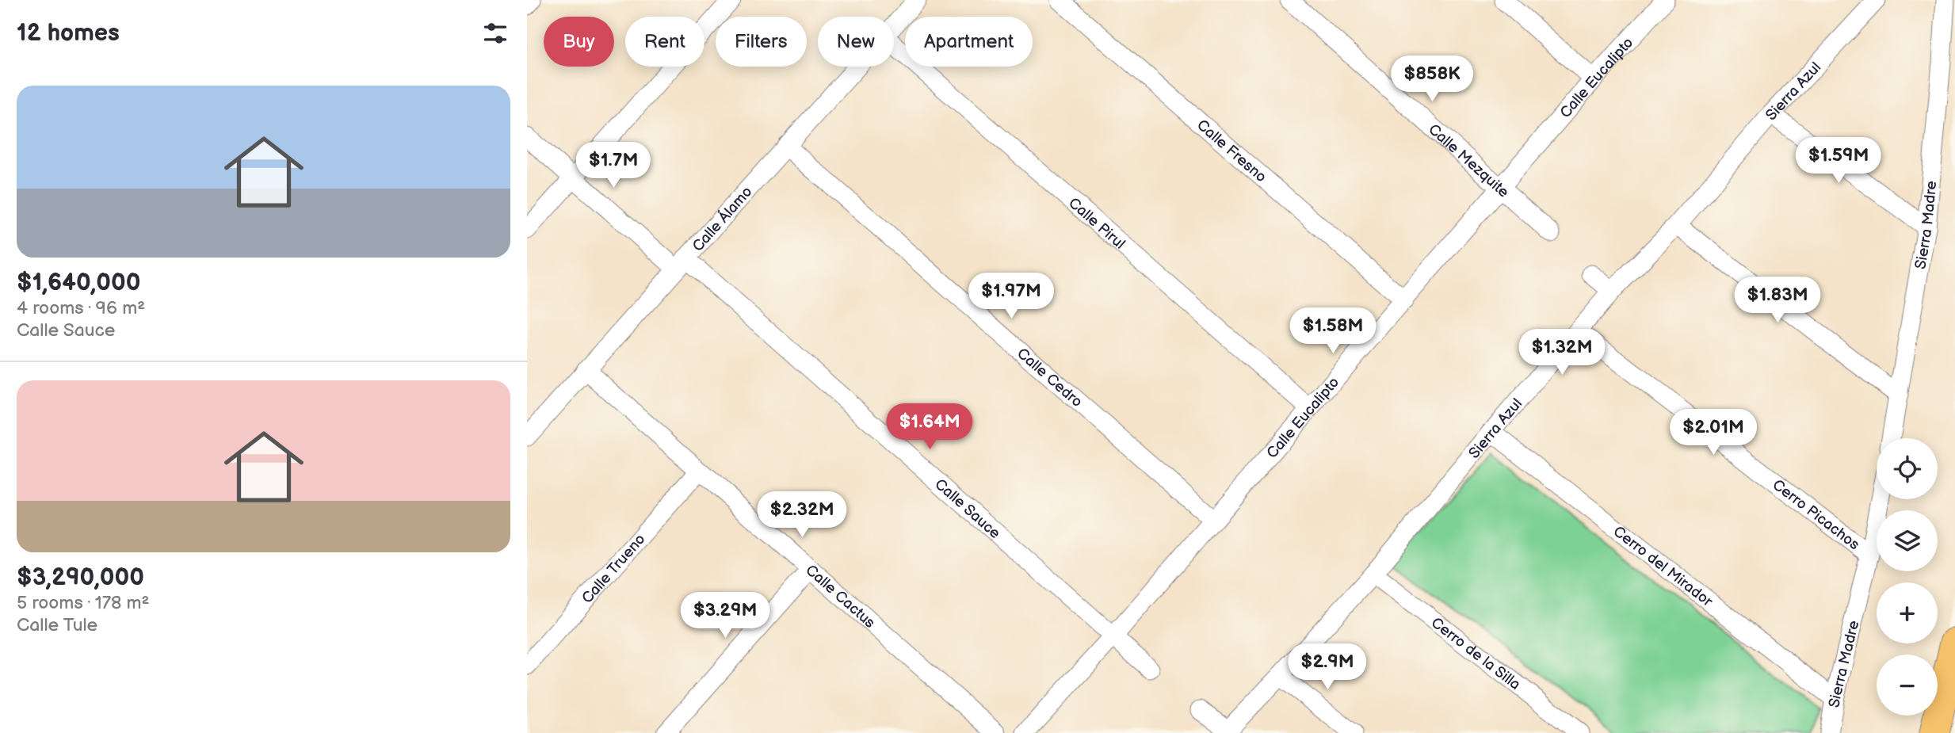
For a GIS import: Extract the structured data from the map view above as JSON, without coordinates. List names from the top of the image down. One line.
{"streets":{"street":["Calle Eucalipto","Sierra Azul","Calle Fresno","Calle Mezquite","Calle Álamo","Calle Pirul","Sierra Madre","Calle Cedro","Calle Sauce","Cerro Picachos","Cerro del Mirador","Calle Trueno","Calle Cactus","Cerro de la Silla"]},"crossings":[["Calle Eucalipto","Calle Fresno"],["Calle Eucalipto","Calle Mezquite"],["Calle Eucalipto","Calle Pirul"],["Calle Eucalipto","Calle Cedro"],["Calle Eucalipto","Calle Sauce"],["Sierra Azul","Cerro Picachos"],["Sierra Azul","Cerro del Mirador"],["Sierra Azul","Cerro de la Silla"],["Calle Álamo","Calle Cedro"],["Calle Álamo","Calle Sauce"],["Calle Álamo","Calle Cactus"],["Sierra Madre","Cerro Picachos"],["Sierra Madre","Cerro del Mirador"],["Calle Trueno","Calle Cactus"]],"page":{"heading":"12 homes","chip":["Buy","Rent","Filters","New","Apartment"],"price":["$858K","$1.59M","$1.7M","$1.97M","$1.83M","$1.58M","$1.32M","$1.64M","$2.01M","$2.32M","$3.29M","$2.9M"],"list":[{"name":"$1,640,000","note":"4 rooms · 96 m² · Calle Sauce"},{"name":"$3,290,000","note":"5 rooms · 178 m² · Calle Tule"}],"map_buttons":["+","−"]}}
